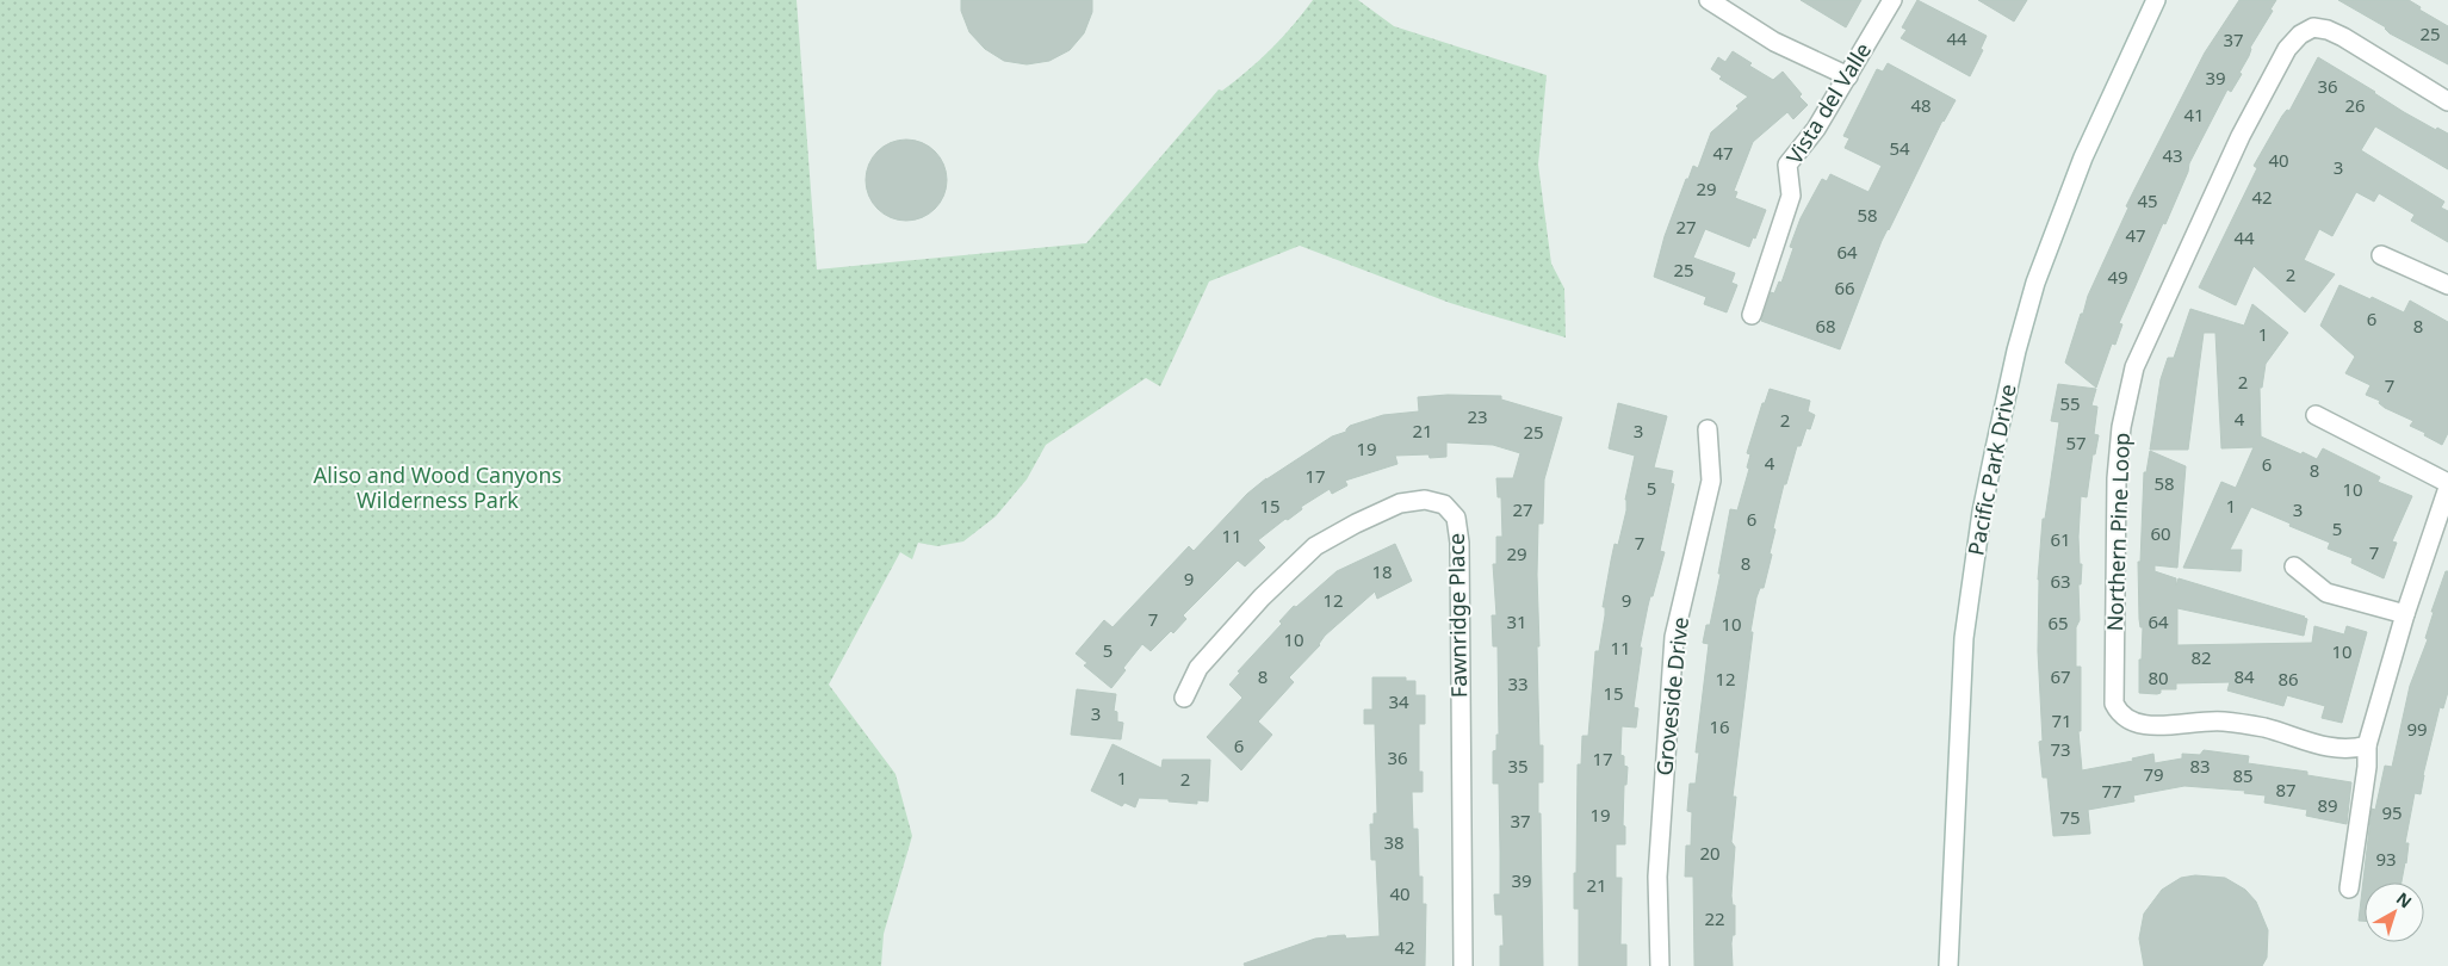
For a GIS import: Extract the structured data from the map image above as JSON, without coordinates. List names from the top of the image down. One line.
{"streets":{"street":["Vista del Valle","Pacific Park Drive","Northern Pine Loop","Fawnridge Place","Groveside Drive"]},"parks":["Aliso and Wood Canyons Wilderness Park"],"house_numbers":["25","44","37","39","36","48","26","41","54","47","43","40","3","29","42","45","58","27","47","44","64","25","2","49","66","6","68","8","1","2","7","55","23","4","2","21","3","25","57","19","4","6","8","17","58","5","10","15","1","27","3","6","5","60","11","61","7","7","29","8","18","9","63","12","9","7","31","64","65","10","10","11","5","10","82","8","67","84","80","12","86","33","15","34","3","71","16","99","6","73","36","17","35","83","79","85","1","2","87","77","89","95","19","75","37","38","20","93","39","21","40","22","42"],"north":"top right"}
